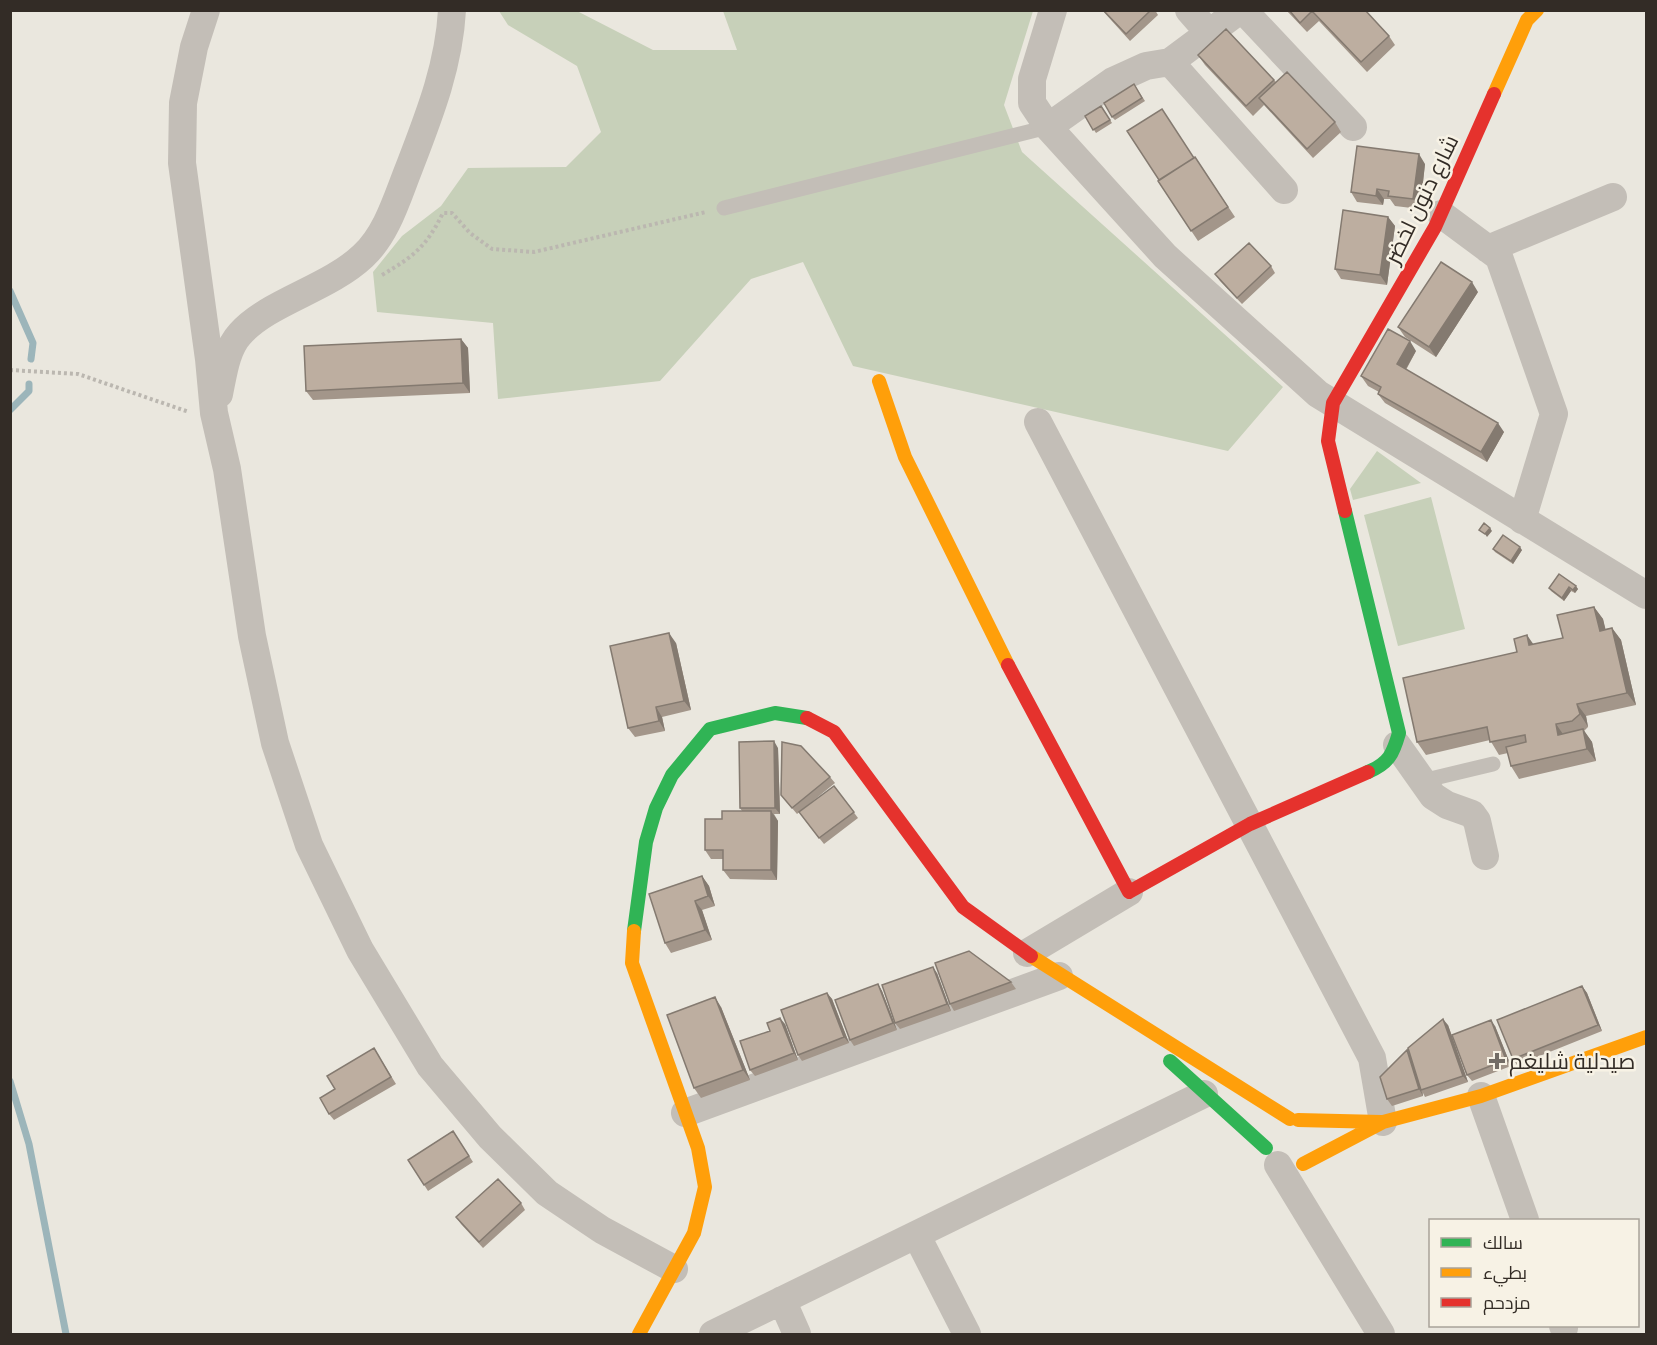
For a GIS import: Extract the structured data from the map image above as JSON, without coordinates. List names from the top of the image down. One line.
{"streets":{"main road":["شارع دنون لخضر"]},"places":{"health":["صيدلية شليغم"]},"legend":["سالك","بطيء","مزدحم"]}
